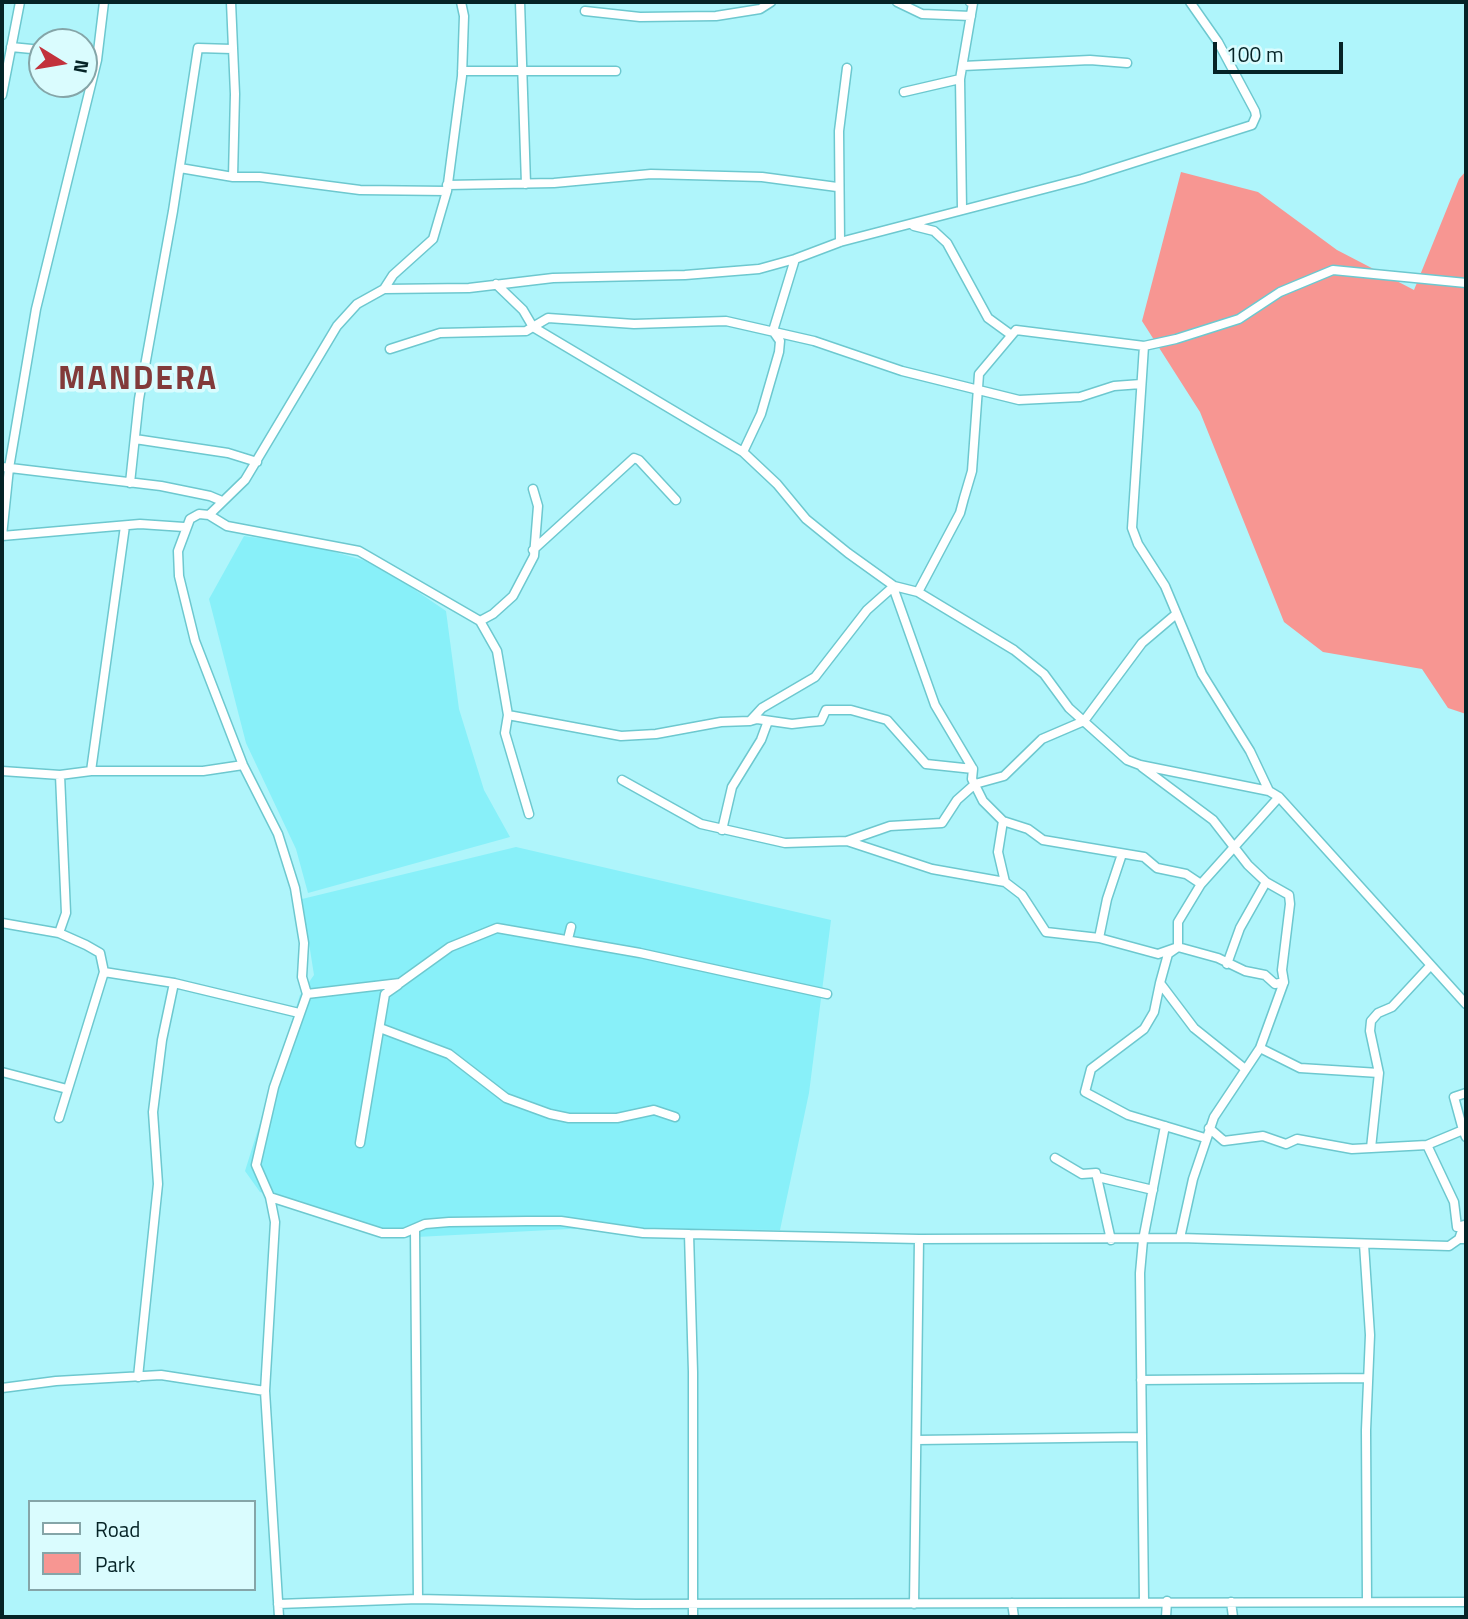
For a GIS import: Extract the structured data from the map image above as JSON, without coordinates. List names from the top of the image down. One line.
{"districts":["MANDERA"],"legend":["Road","Park"],"scale_bar":"100 m","north":"right"}
